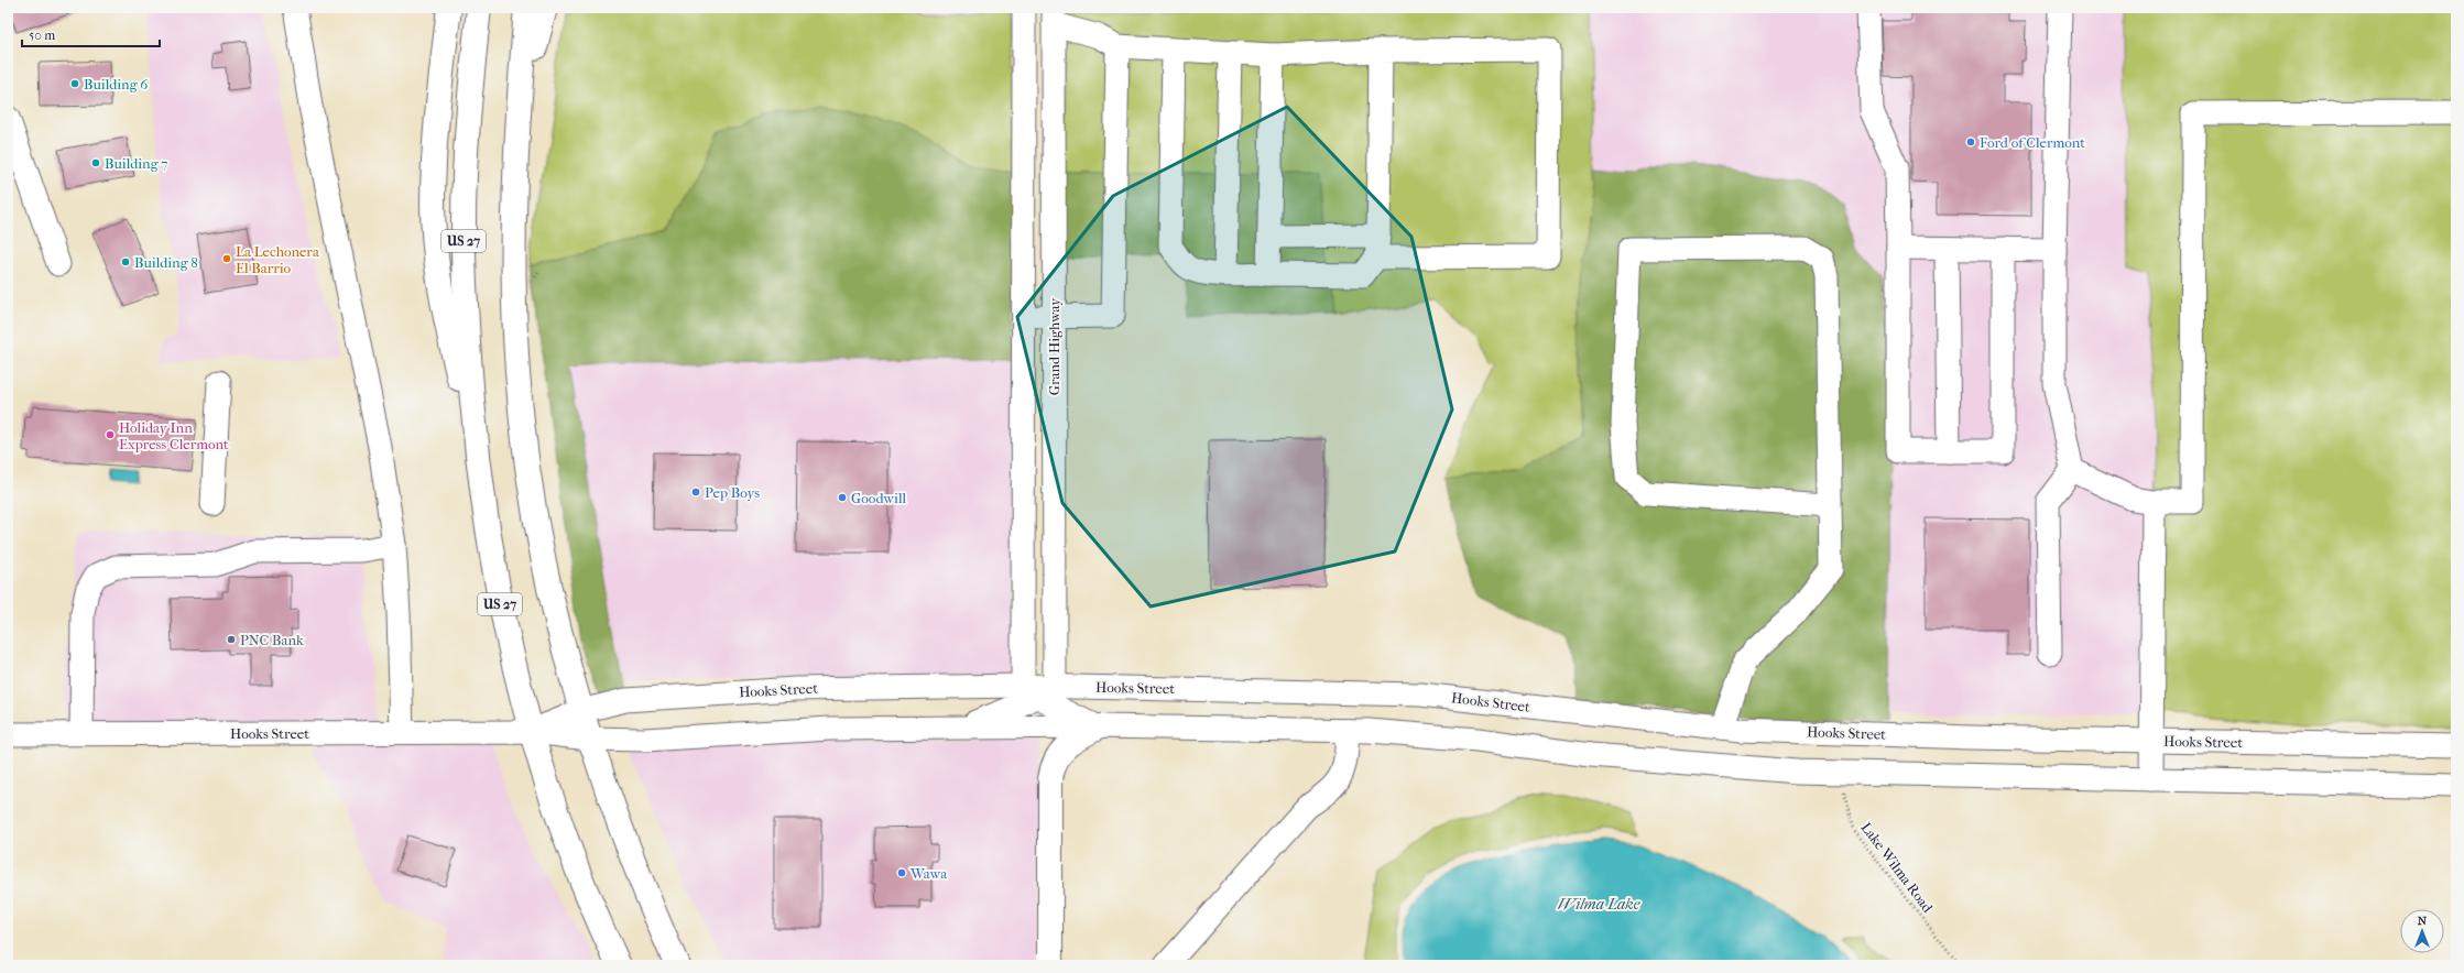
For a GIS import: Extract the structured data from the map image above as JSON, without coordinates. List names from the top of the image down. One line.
{"streets":{"highway":["US 27"],"street":["Grand Highway","Hooks Street"],"path":["Lake Wilma Road"]},"crossings":[["US 27","Hooks Street"],["Grand Highway","Hooks Street"],["Hooks Street","Lake Wilma Road"]],"water":["Wilma Lake"],"places":["Building 6","Ford of Clermont","Building 7","La Lechonera El Barrio","Building 8","Holiday Inn Express Clermont","Pep Boys","Goodwill","PNC Bank","Wawa"],"scale_bar":"50 m","north":"top"}
